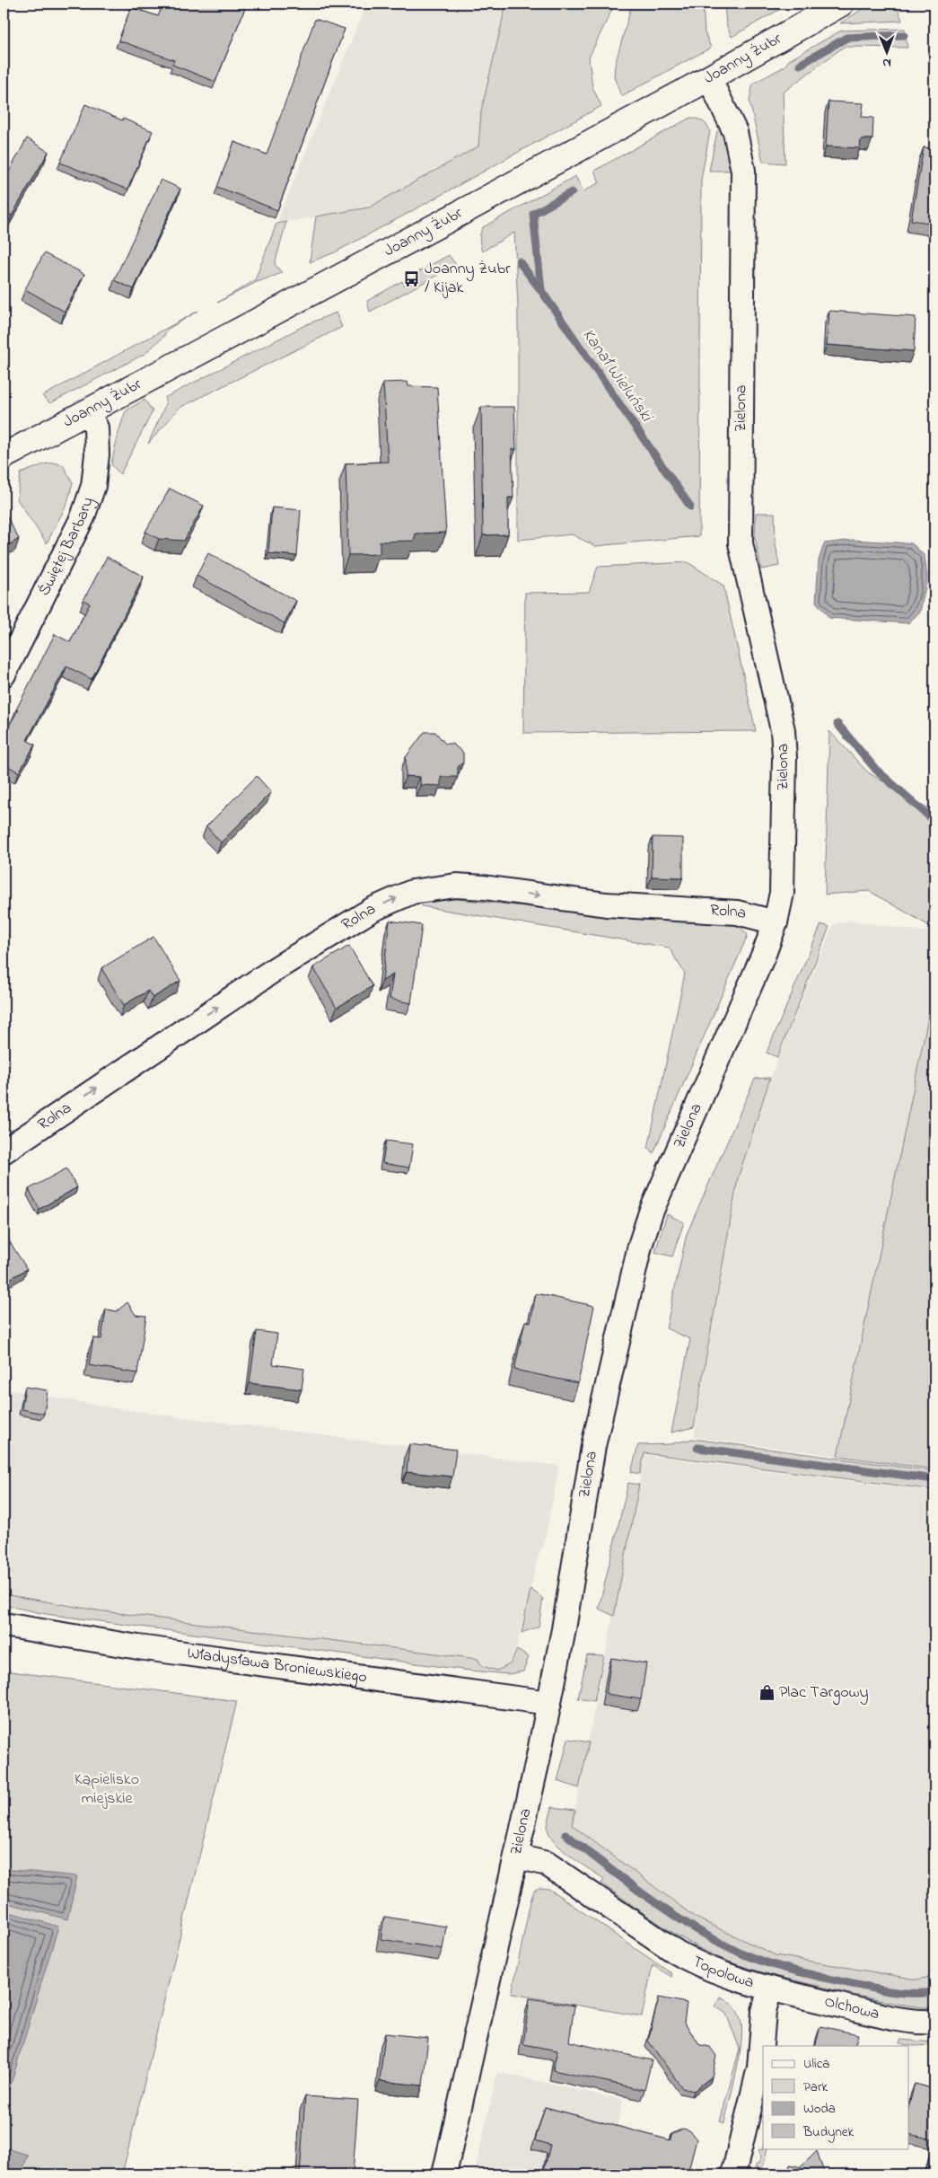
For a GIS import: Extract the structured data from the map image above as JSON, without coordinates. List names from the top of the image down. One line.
{"streets":{"street":["Joanny Żubr","Zielona","Świętej Barbary","Rolna","Władysława Broniewskiego","Topolowa","Olchowa"]},"crossings":[["Joanny Żubr","Zielona"],["Joanny Żubr","Świętej Barbary"],["Zielona","Rolna"],["Zielona","Władysława Broniewskiego"],["Zielona","Topolowa"],["Topolowa","Olchowa"]],"one_way":["Rolna"],"water":["Kanał Wieluński"],"parks":["Kąpielisko miejskie"],"places":{"bus stop":["Joanny Żubr / Kijak"],"shop":["Plac Targowy"]},"legend":["Ulica","Park","Woda","Budynek"],"north":"bottom"}
